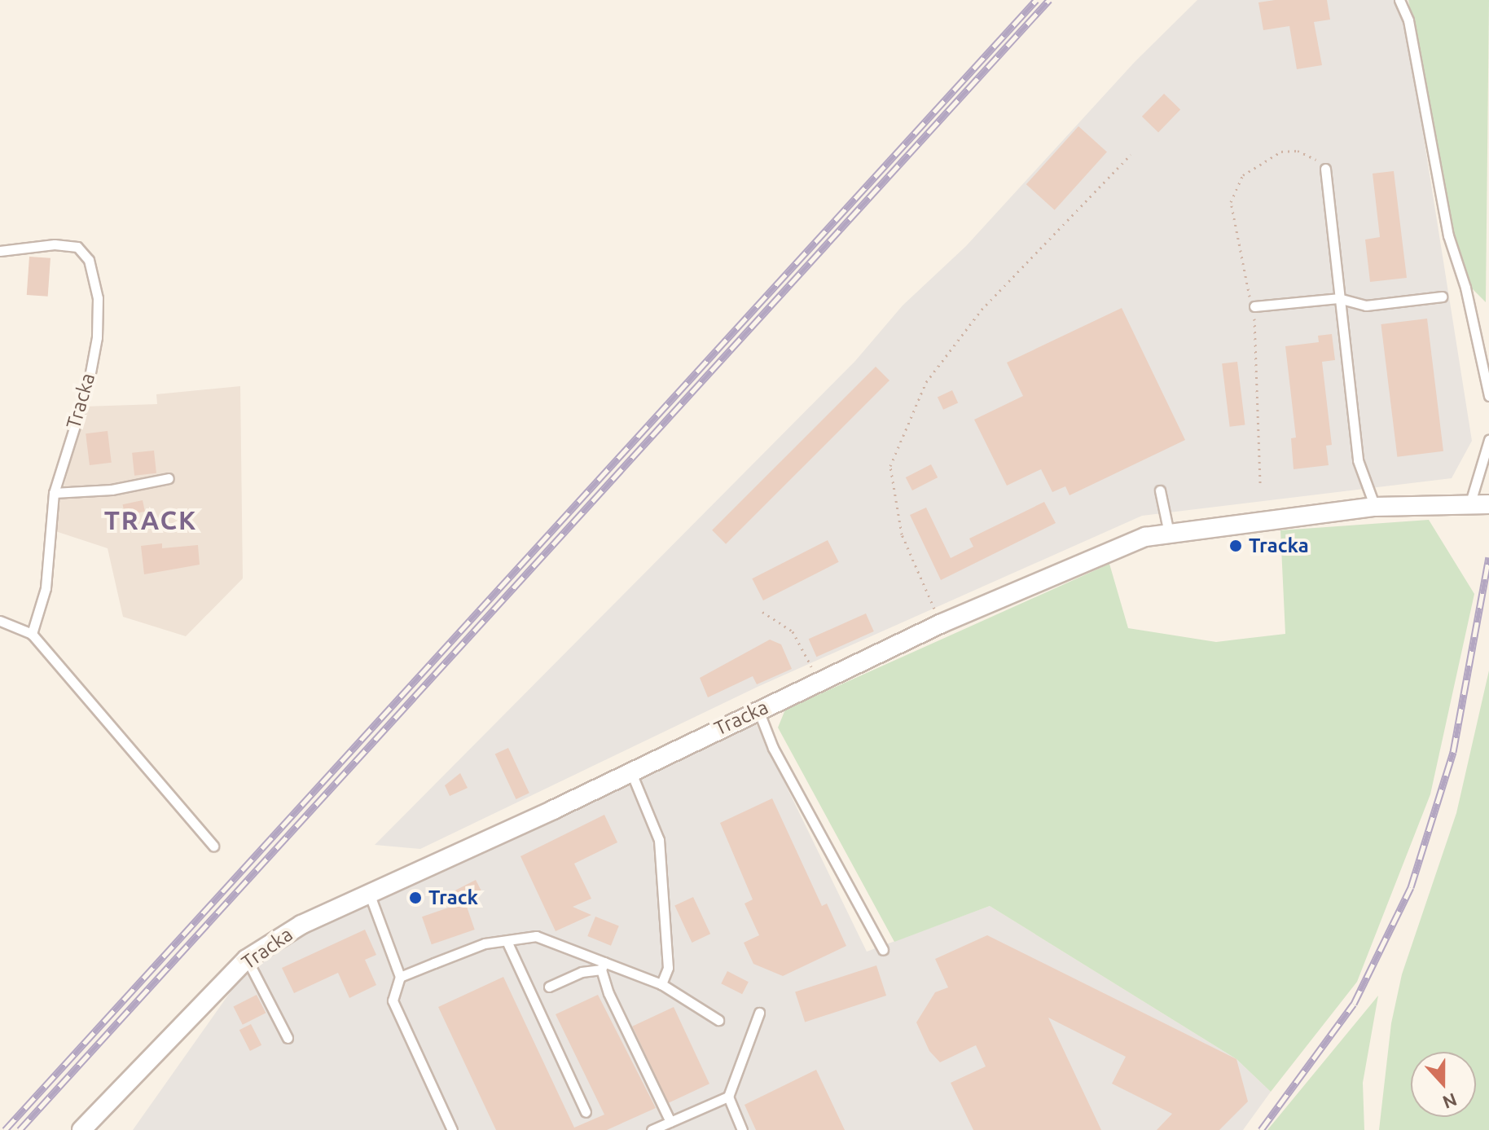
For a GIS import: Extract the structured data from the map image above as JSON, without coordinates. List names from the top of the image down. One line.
{"streets":{"street":["Tracka"]},"districts":["TRACK"],"places":["Tracka","Track"],"north":"bottom"}
